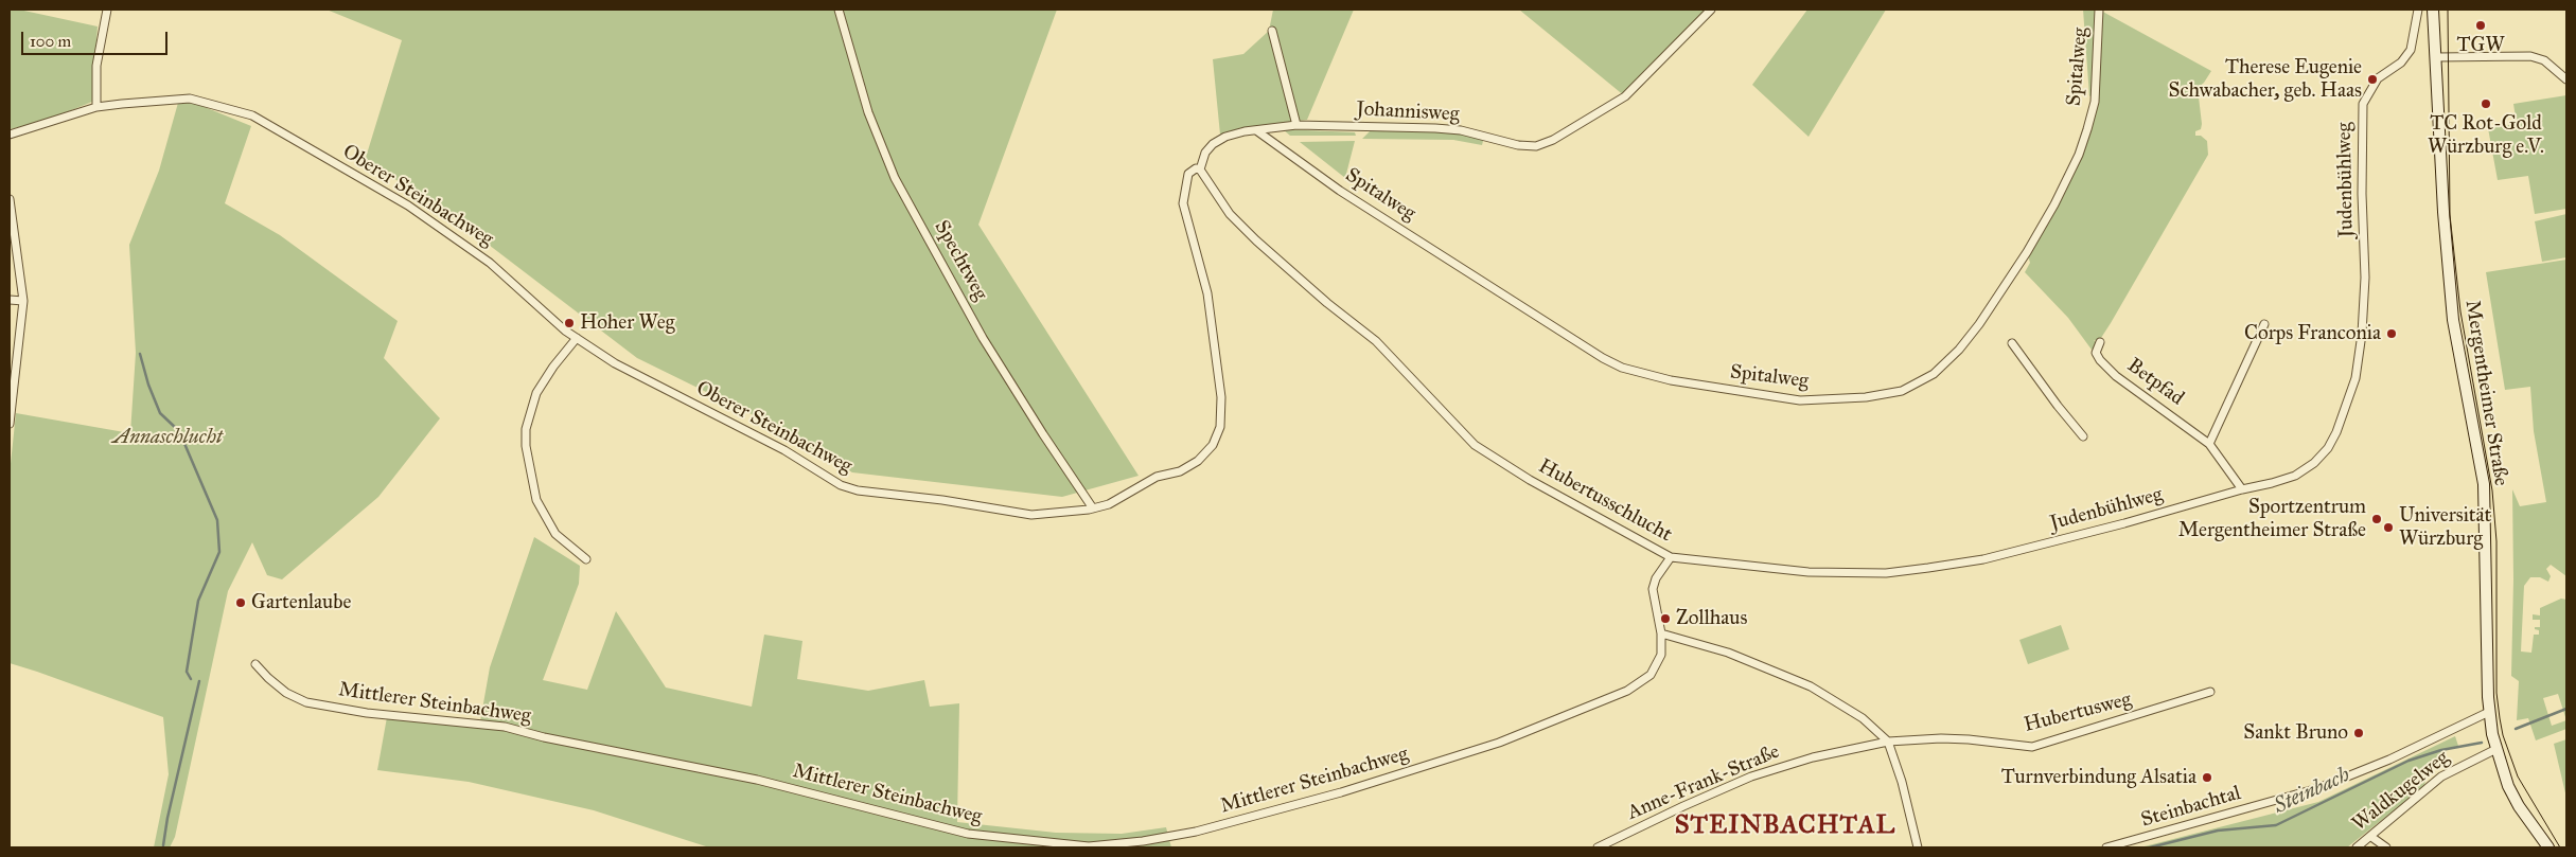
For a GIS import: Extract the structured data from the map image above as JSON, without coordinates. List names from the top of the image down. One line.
{"streets":{"main road":["Mergentheimer Straße"],"street":["Spitalweg","Johannisweg","Judenbühlweg","Oberer Steinbachweg","Spechtweg","Betpfad","Hubertusschlucht","Mittlerer Steinbachweg","Hubertusweg","Anne-Frank-Straße","Waldkugelweg","Steinbachtal"]},"crossings":[["Spitalweg","Johannisweg"],["Johannisweg","Oberer Steinbachweg"],["Johannisweg","Hubertusschlucht"],["Judenbühlweg","Betpfad"],["Judenbühlweg","Hubertusschlucht"],["Oberer Steinbachweg","Spechtweg"],["Oberer Steinbachweg","Hubertusschlucht"],["Mergentheimer Straße","Waldkugelweg"],["Mergentheimer Straße","Steinbachtal"],["Hubertusschlucht","Mittlerer Steinbachweg"],["Hubertusweg","Anne-Frank-Straße"]],"districts":["STEINBACHTAL"],"water":["Steinbach"],"parks":["Annaschlucht"],"places":["TGW","Therese Eugenie Schwabacher, geb. Haas","TC Rot-Gold Würzburg e.V.","Hoher Weg","Corps Franconia","Sportzentrum Mergentheimer Straße","Universität Würzburg","Gartenlaube","Zollhaus","Sankt Bruno","Turnverbindung Alsatia"],"scale_bar":"100 m"}
